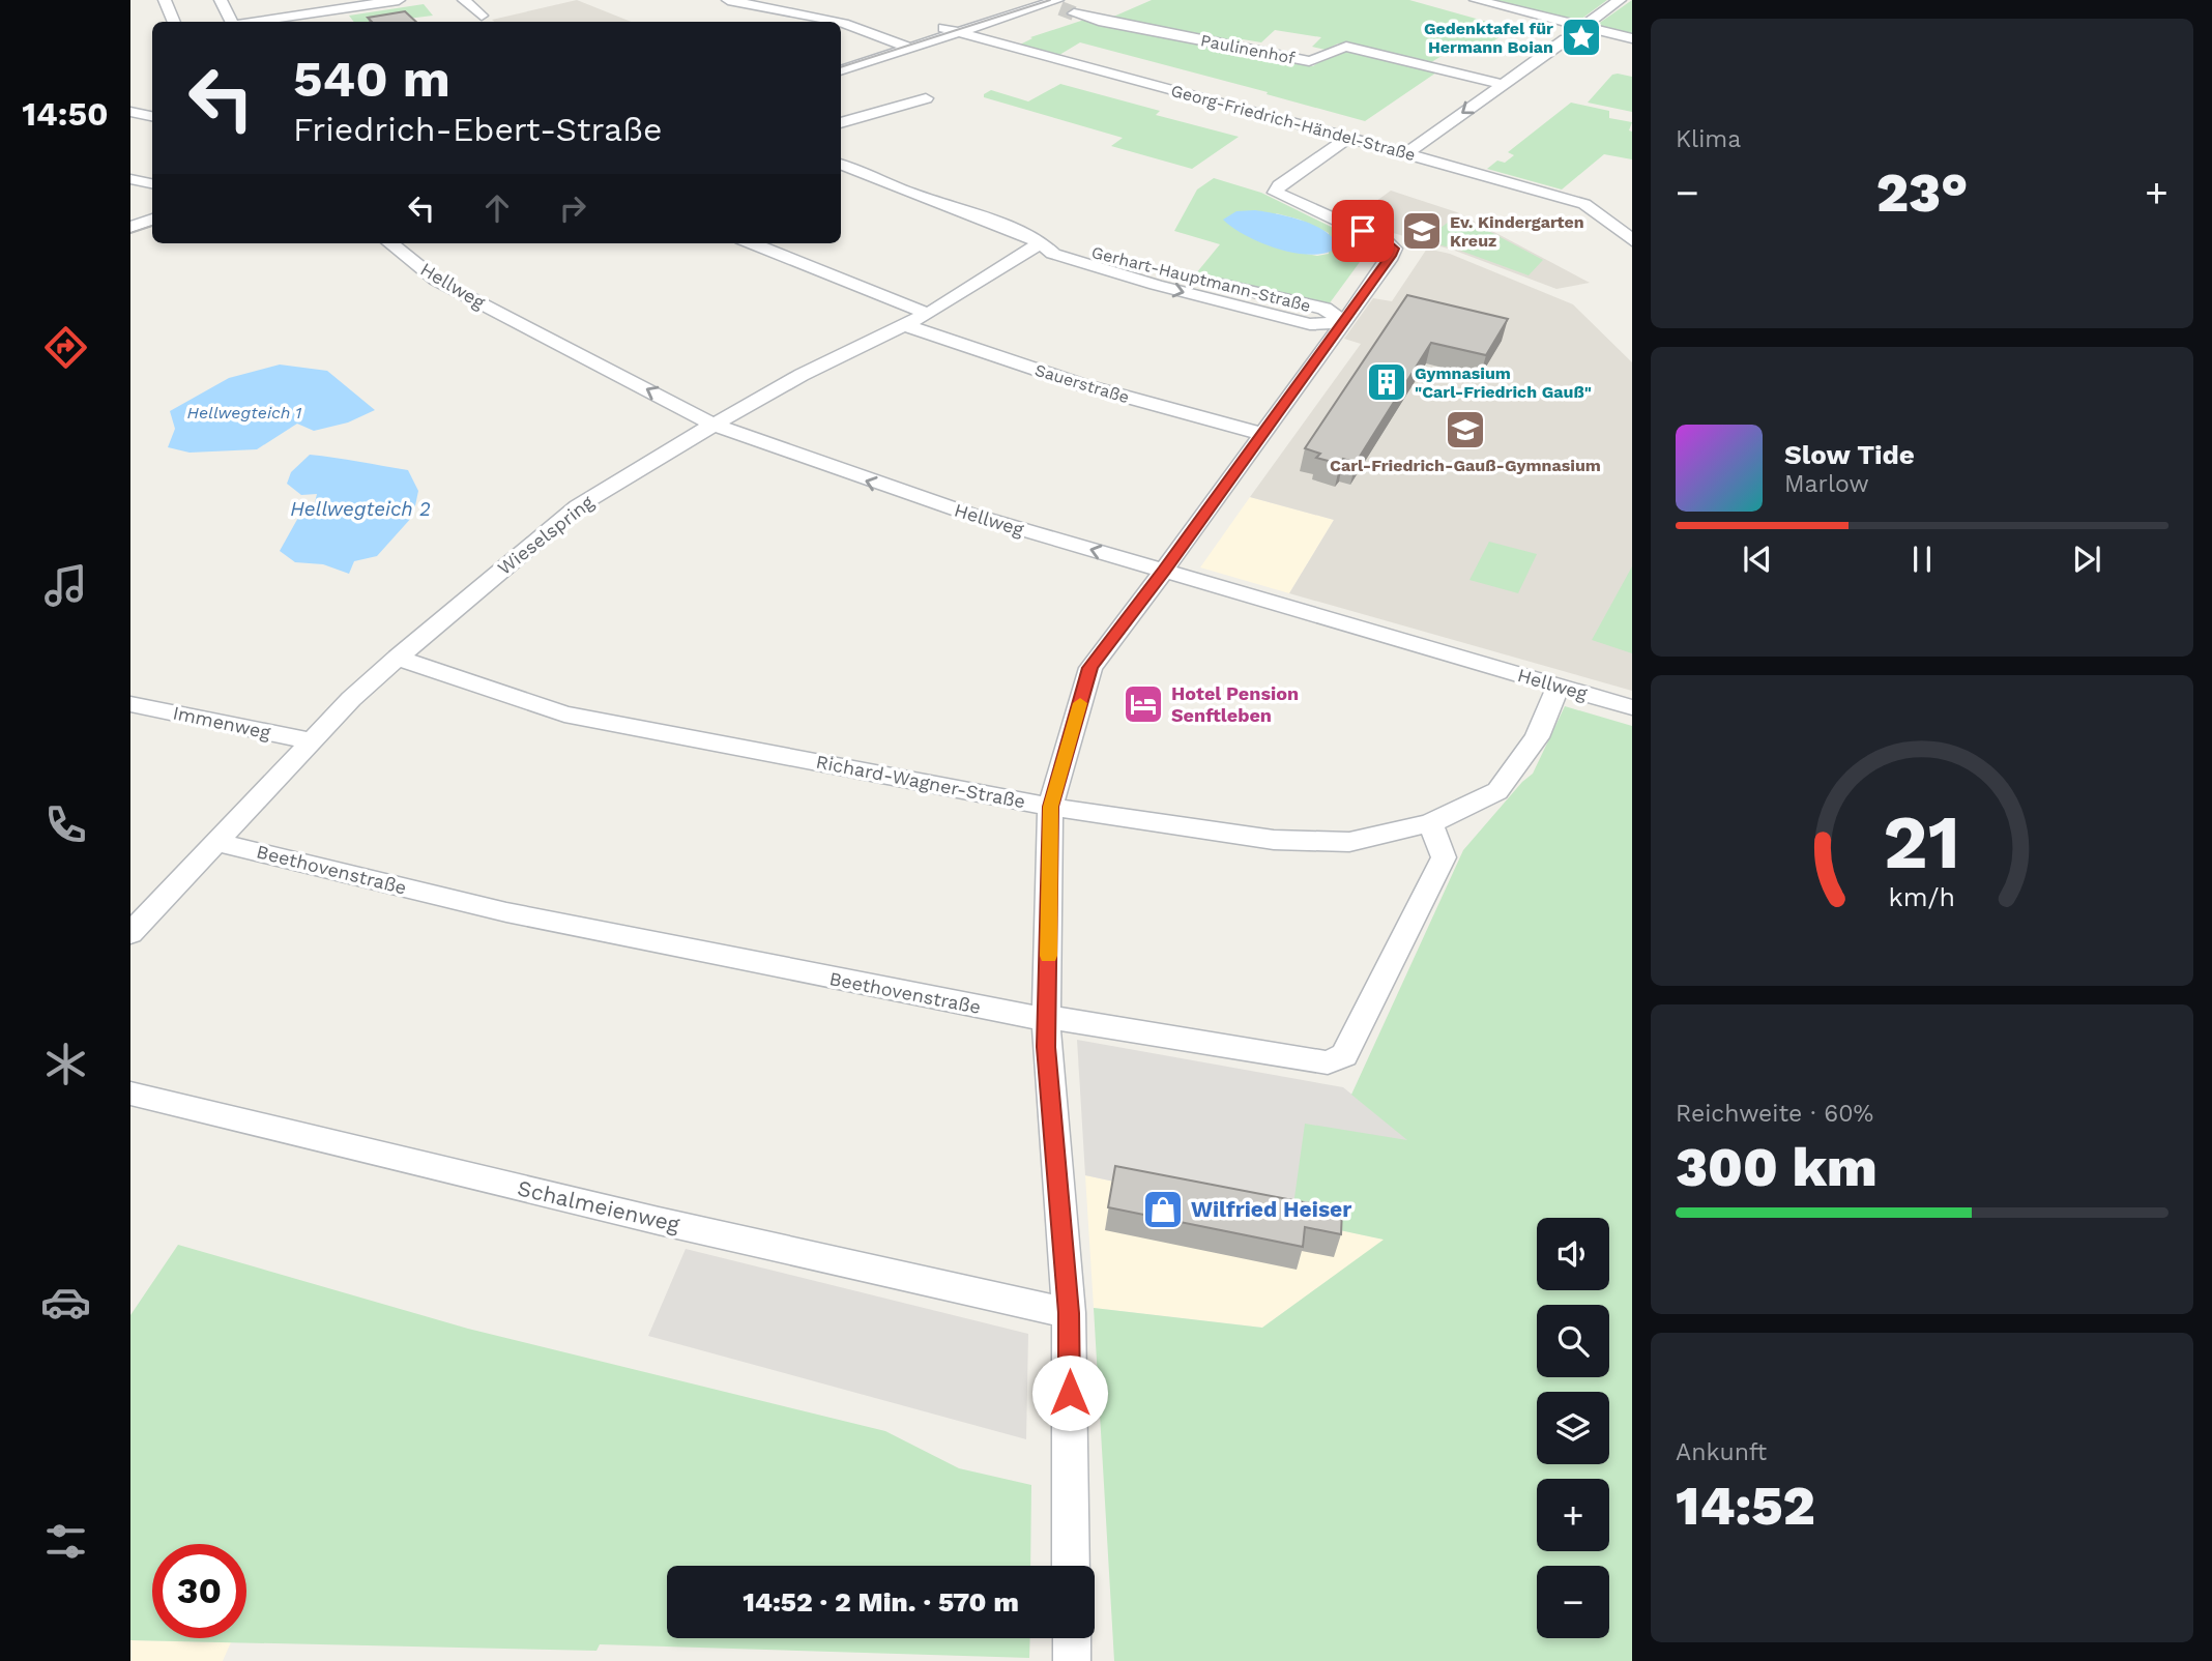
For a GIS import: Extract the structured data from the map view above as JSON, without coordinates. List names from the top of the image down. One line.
{"streets":{"street":["Paulinenhof","Georg-Friedrich-Händel-Straße","Gerhart-Hauptmann-Straße","Hellweg","Sauerstraße","Wieselspring","Immenweg","Richard-Wagner-Straße","Beethovenstraße","Schalmeienweg"]},"crossings":[["Gerhart-Hauptmann-Straße","Wieselspring"],["Hellweg","Wieselspring"],["Hellweg","Richard-Wagner-Straße"],["Sauerstraße","Wieselspring"],["Wieselspring","Immenweg"],["Wieselspring","Richard-Wagner-Straße"],["Wieselspring","Beethovenstraße"],["Richard-Wagner-Straße","Beethovenstraße"]],"one_way":["Hellweg"],"water":["Hellwegteich 1","Hellwegteich 2"],"places":{"place":["Gedenktafel für Hermann Boian"],"school or university":["Ev. Kindergarten Kreuz","Carl-Friedrich-Gauß-Gymnasium"],"building":["Gymnasium \"Carl-Friedrich Gauß\""],"hotel":["Hotel Pension Senftleben"],"shop":["Wilfried Heiser"]},"page":{"tabs":"14:50","tile":["Klima",["Reichweite · 60%","300 km"],["Ankunft","14:52"]],"turn":["540 m","Friedrich-Ebert-Straße"],"heat":["−","23°","+"],"song":["Slow Tide","Marlow"],"map_buttons":["+","−"],"limit":"30","trip":"14:52 · 2 Min. · 570 m","gauge":["21","km/h"]}}
